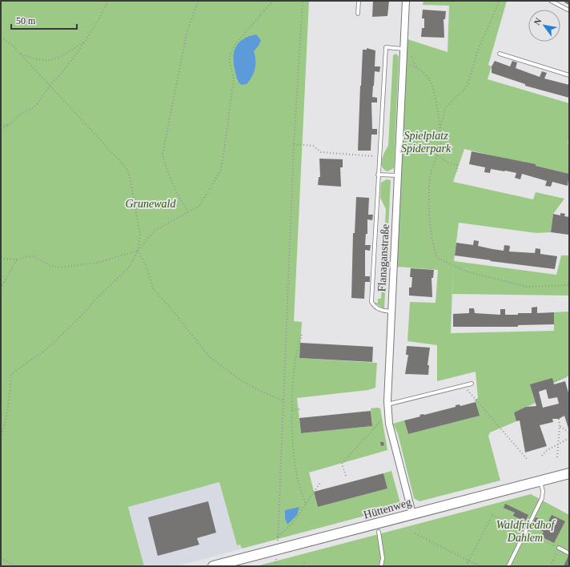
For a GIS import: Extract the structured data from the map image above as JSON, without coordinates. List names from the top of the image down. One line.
{"streets":{"main road":["Hüttenweg"],"street":["Flanaganstraße"]},"crossings":[["Flanaganstraße","Hüttenweg"]],"parks":["Spielplatz Spiderpark","Grunewald","Waldfriedhof Dahlem"],"scale_bar":"50 m","north":"top left"}
